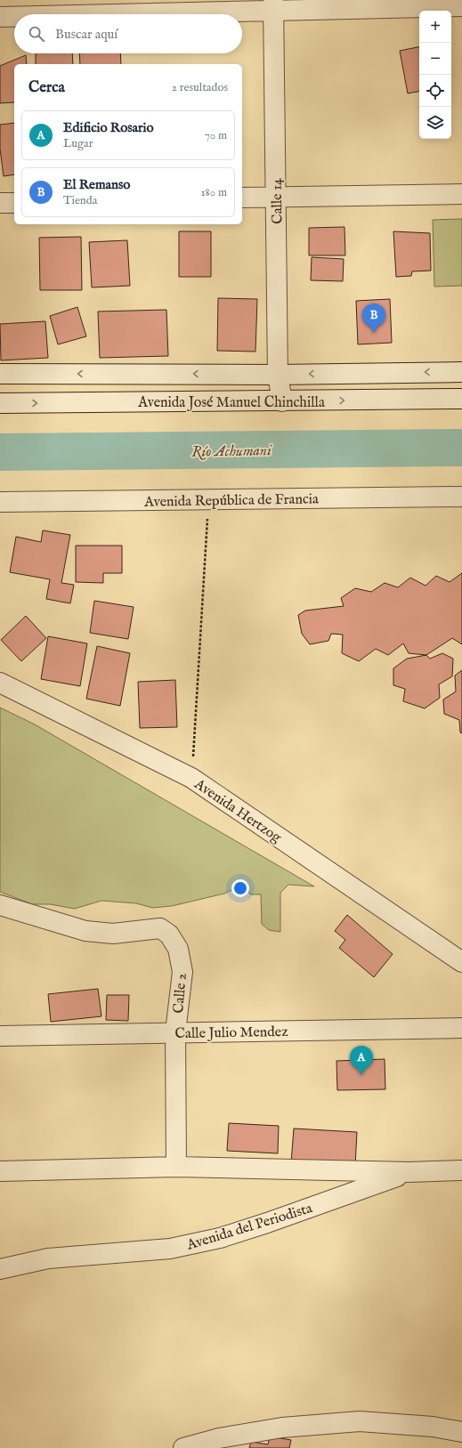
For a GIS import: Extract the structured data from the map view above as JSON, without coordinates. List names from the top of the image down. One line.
{"streets":{"street":["Calle 14","Avenida José Manuel Chinchilla","Avenida República de Francia","Avenida Hertzog","Calle 2","Calle Julio Mendez","Avenida del Periodista"]},"crossings":[["Calle 14","Avenida José Manuel Chinchilla"],["Calle 2","Calle Julio Mendez"]],"water":["Río Achumani"],"page":{"map_buttons":["+","−"],"search":"Buscar aquí","heading":["Cerca","2 resultados"],"list":[{"mark":"A","name":"Edificio Rosario","note":"Lugar","value":"70 m"},{"mark":"B","name":"El Remanso","note":"Tienda","value":"180 m"}],"pins":["B","A"]}}
